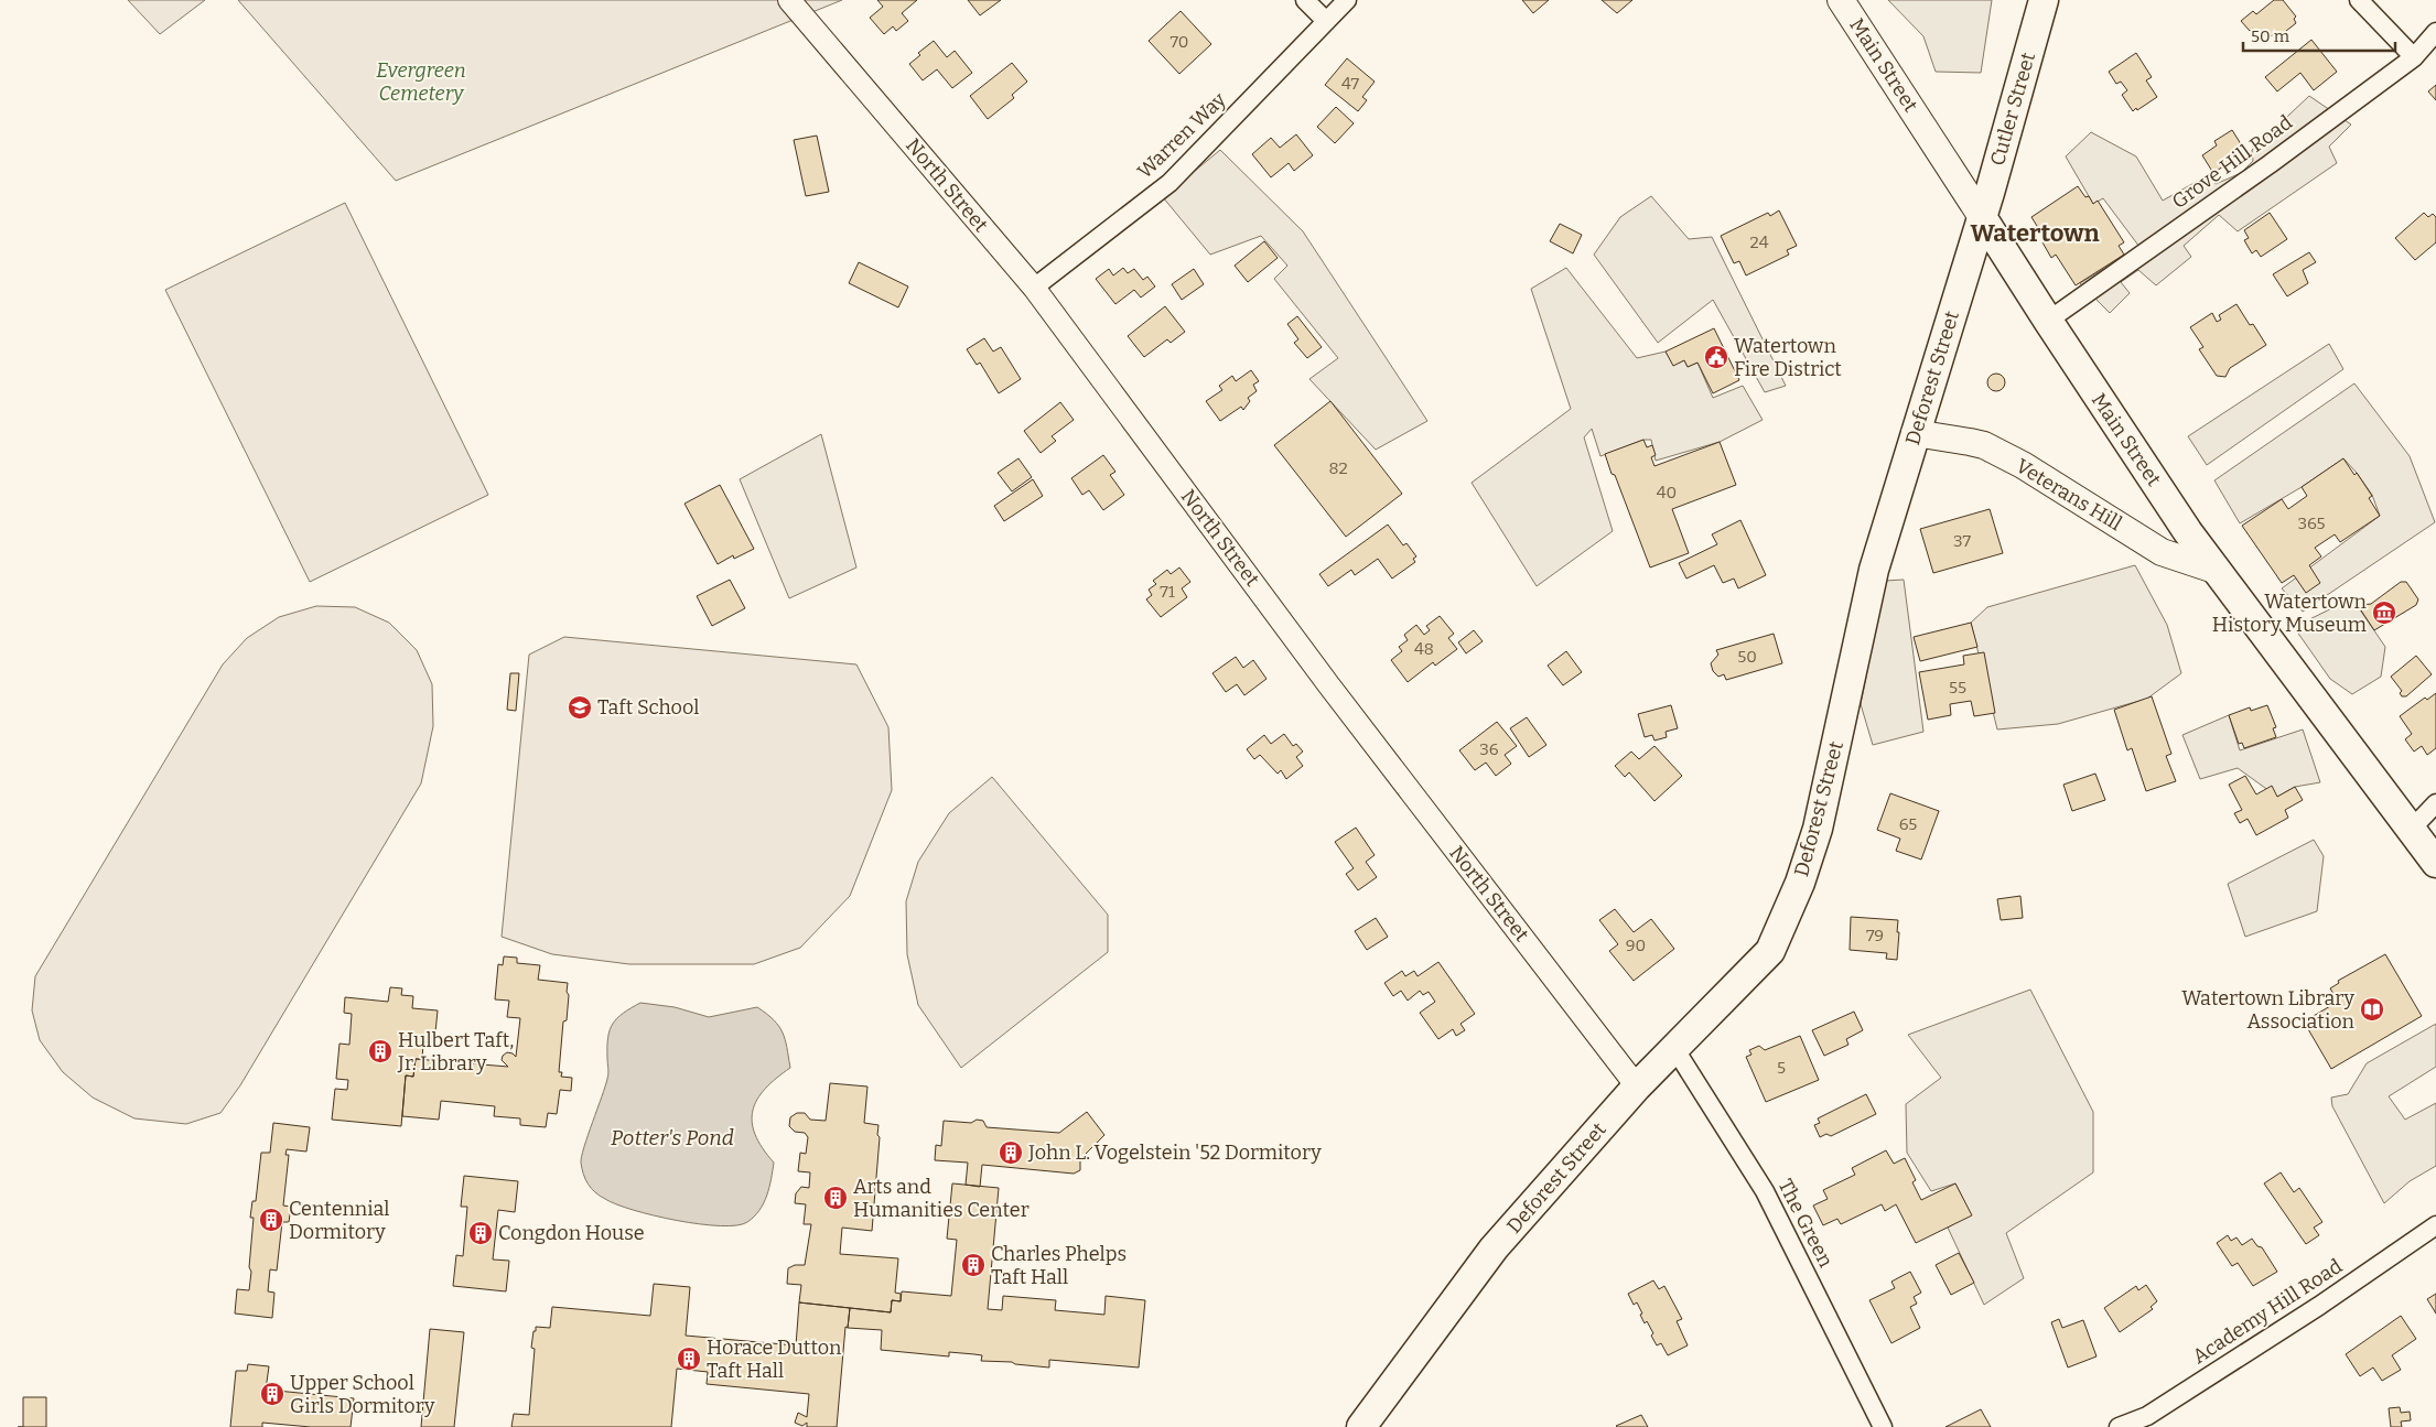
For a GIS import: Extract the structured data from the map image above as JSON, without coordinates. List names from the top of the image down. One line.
{"streets":{"main road":["Main Street","Cutler Street","Deforest Street","Veterans Hill"],"street":["Warren Way","Grove Hill Road","North Street","The Green","Academy Hill Road"]},"crossings":[["Main Street","Cutler Street"],["Main Street","Grove Hill Road"],["Main Street","Deforest Street"],["Main Street","Veterans Hill"],["Cutler Street","Deforest Street"],["Warren Way","North Street"],["North Street","Deforest Street"],["Deforest Street","Veterans Hill"],["Deforest Street","The Green"]],"districts":["Watertown"],"water":["Potter's Pond"],"parks":["Evergreen Cemetery"],"places":{"public building":["Watertown Fire District"],"museum":["Watertown History Museum"],"school or university":["Taft School"],"library":["Watertown Library Association"],"building":["Hulbert Taft, Jr. Library","John L. Vogelstein '52 Dormitory","Arts and Humanities Center","Centennial Dormitory","Congdon House","Charles Phelps Taft Hall","Horace Dutton Taft Hall","Upper School Girls Dormitory"]},"house_numbers":["70","47","24","82","40","365","37","71","48","50","55","36","65","79","90","5"],"scale_bar":"50 m"}
